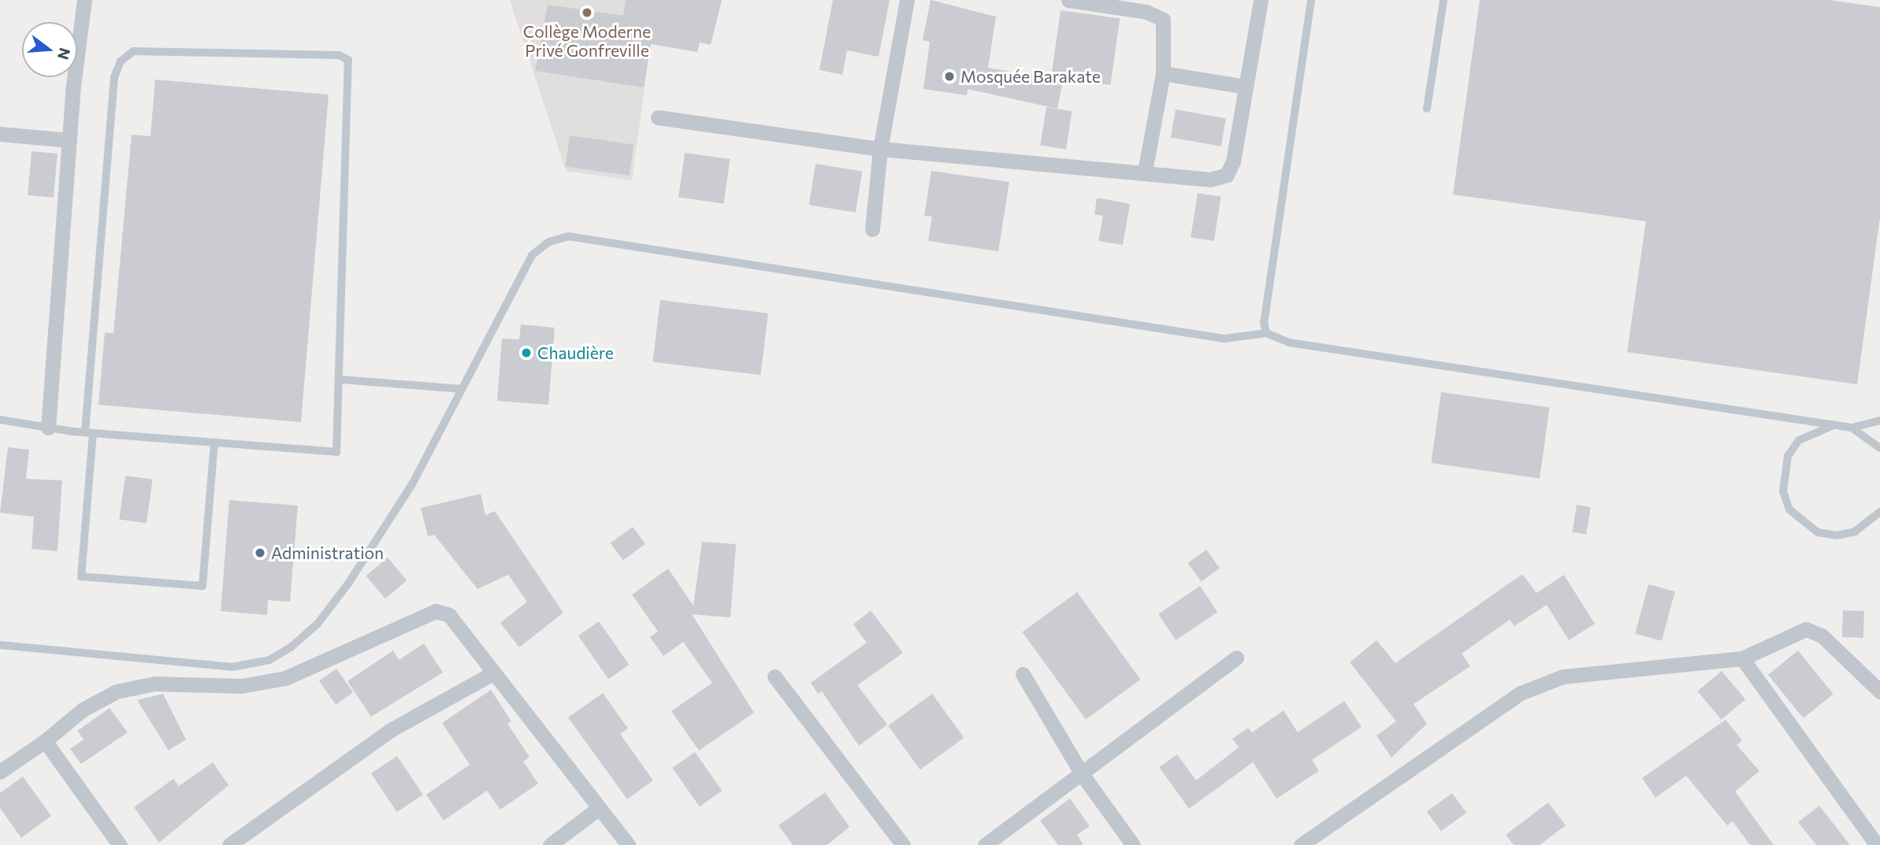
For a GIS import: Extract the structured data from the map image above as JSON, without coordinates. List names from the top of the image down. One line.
{"places":["Collège Moderne Privé Gonfreville","Mosquée Barakate","Chaudière","Administration"],"north":"right"}
